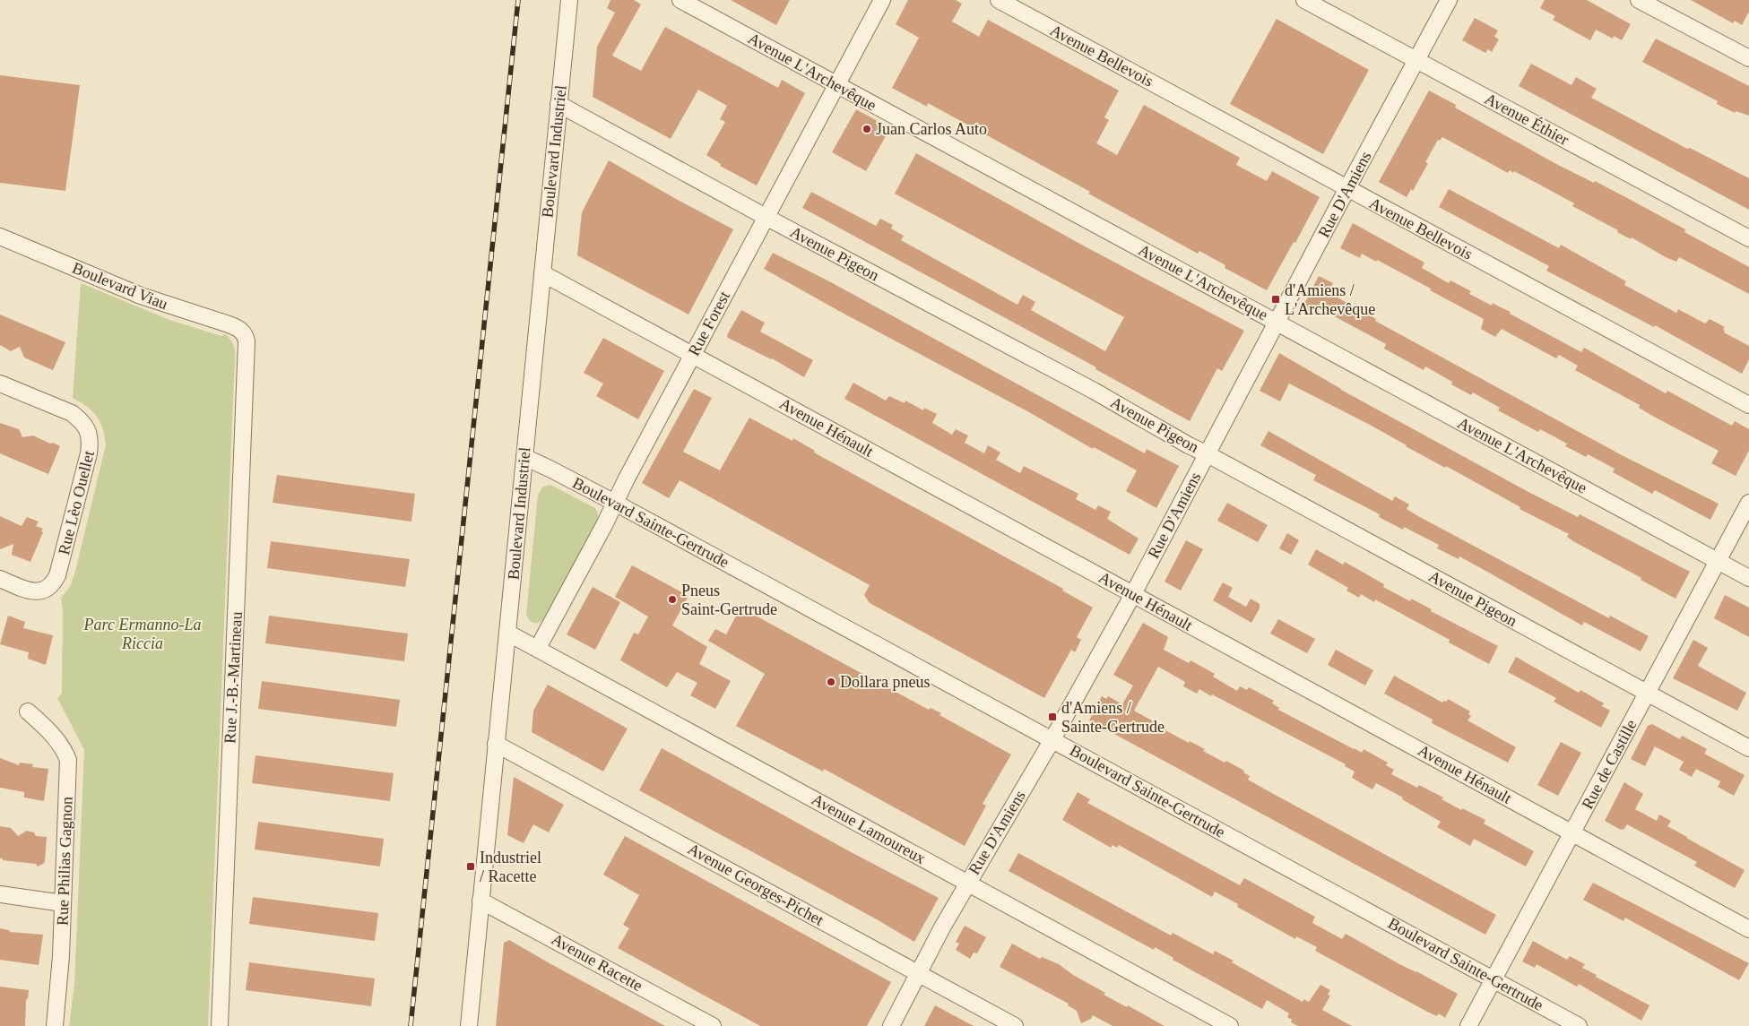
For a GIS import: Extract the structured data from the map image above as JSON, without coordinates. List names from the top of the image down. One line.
{"streets":{"street":["Avenue Bellevois","Avenue L'Archevêque","Avenue Éthier","Boulevard Industriel","Rue D'Amiens","Avenue Pigeon","Boulevard Viau","Rue Forest","Avenue Hénault","Rue Lèo Ouellet","Boulevard Sainte-Gertrude","Rue J.-B.-Martineau","Rue de Castille","Avenue Lamoureux","Rue Philias Gagnon","Avenue Georges-Pichet","Avenue Racette"]},"crossings":[["Avenue Bellevois","Rue D'Amiens"],["Avenue L'Archevêque","Rue D'Amiens"],["Avenue L'Archevêque","Rue Forest"],["Avenue L'Archevêque","Rue de Castille"],["Avenue Éthier","Rue D'Amiens"],["Boulevard Industriel","Avenue Pigeon"],["Boulevard Industriel","Avenue Hénault"],["Boulevard Industriel","Boulevard Sainte-Gertrude"],["Boulevard Industriel","Avenue Lamoureux"],["Boulevard Industriel","Avenue Georges-Pichet"],["Boulevard Industriel","Avenue Racette"],["Rue D'Amiens","Avenue Pigeon"],["Rue D'Amiens","Avenue Hénault"],["Rue D'Amiens","Boulevard Sainte-Gertrude"],["Rue D'Amiens","Avenue Lamoureux"],["Rue D'Amiens","Avenue Georges-Pichet"],["Avenue Pigeon","Rue Forest"],["Avenue Pigeon","Rue de Castille"],["Boulevard Viau","Rue J.-B.-Martineau"],["Rue Forest","Avenue Hénault"],["Rue Forest","Boulevard Sainte-Gertrude"],["Rue Forest","Avenue Lamoureux"],["Avenue Hénault","Rue de Castille"],["Boulevard Sainte-Gertrude","Rue de Castille"]],"parks":["Parc Ermanno-La Riccia"],"places":{"other":["Juan Carlos Auto","Pneus Saint-Gertrude","Dollara pneus"],"transit":["d'Amiens / L'Archevêque","d'Amiens / Sainte-Gertrude","Industriel / Racette"]}}
